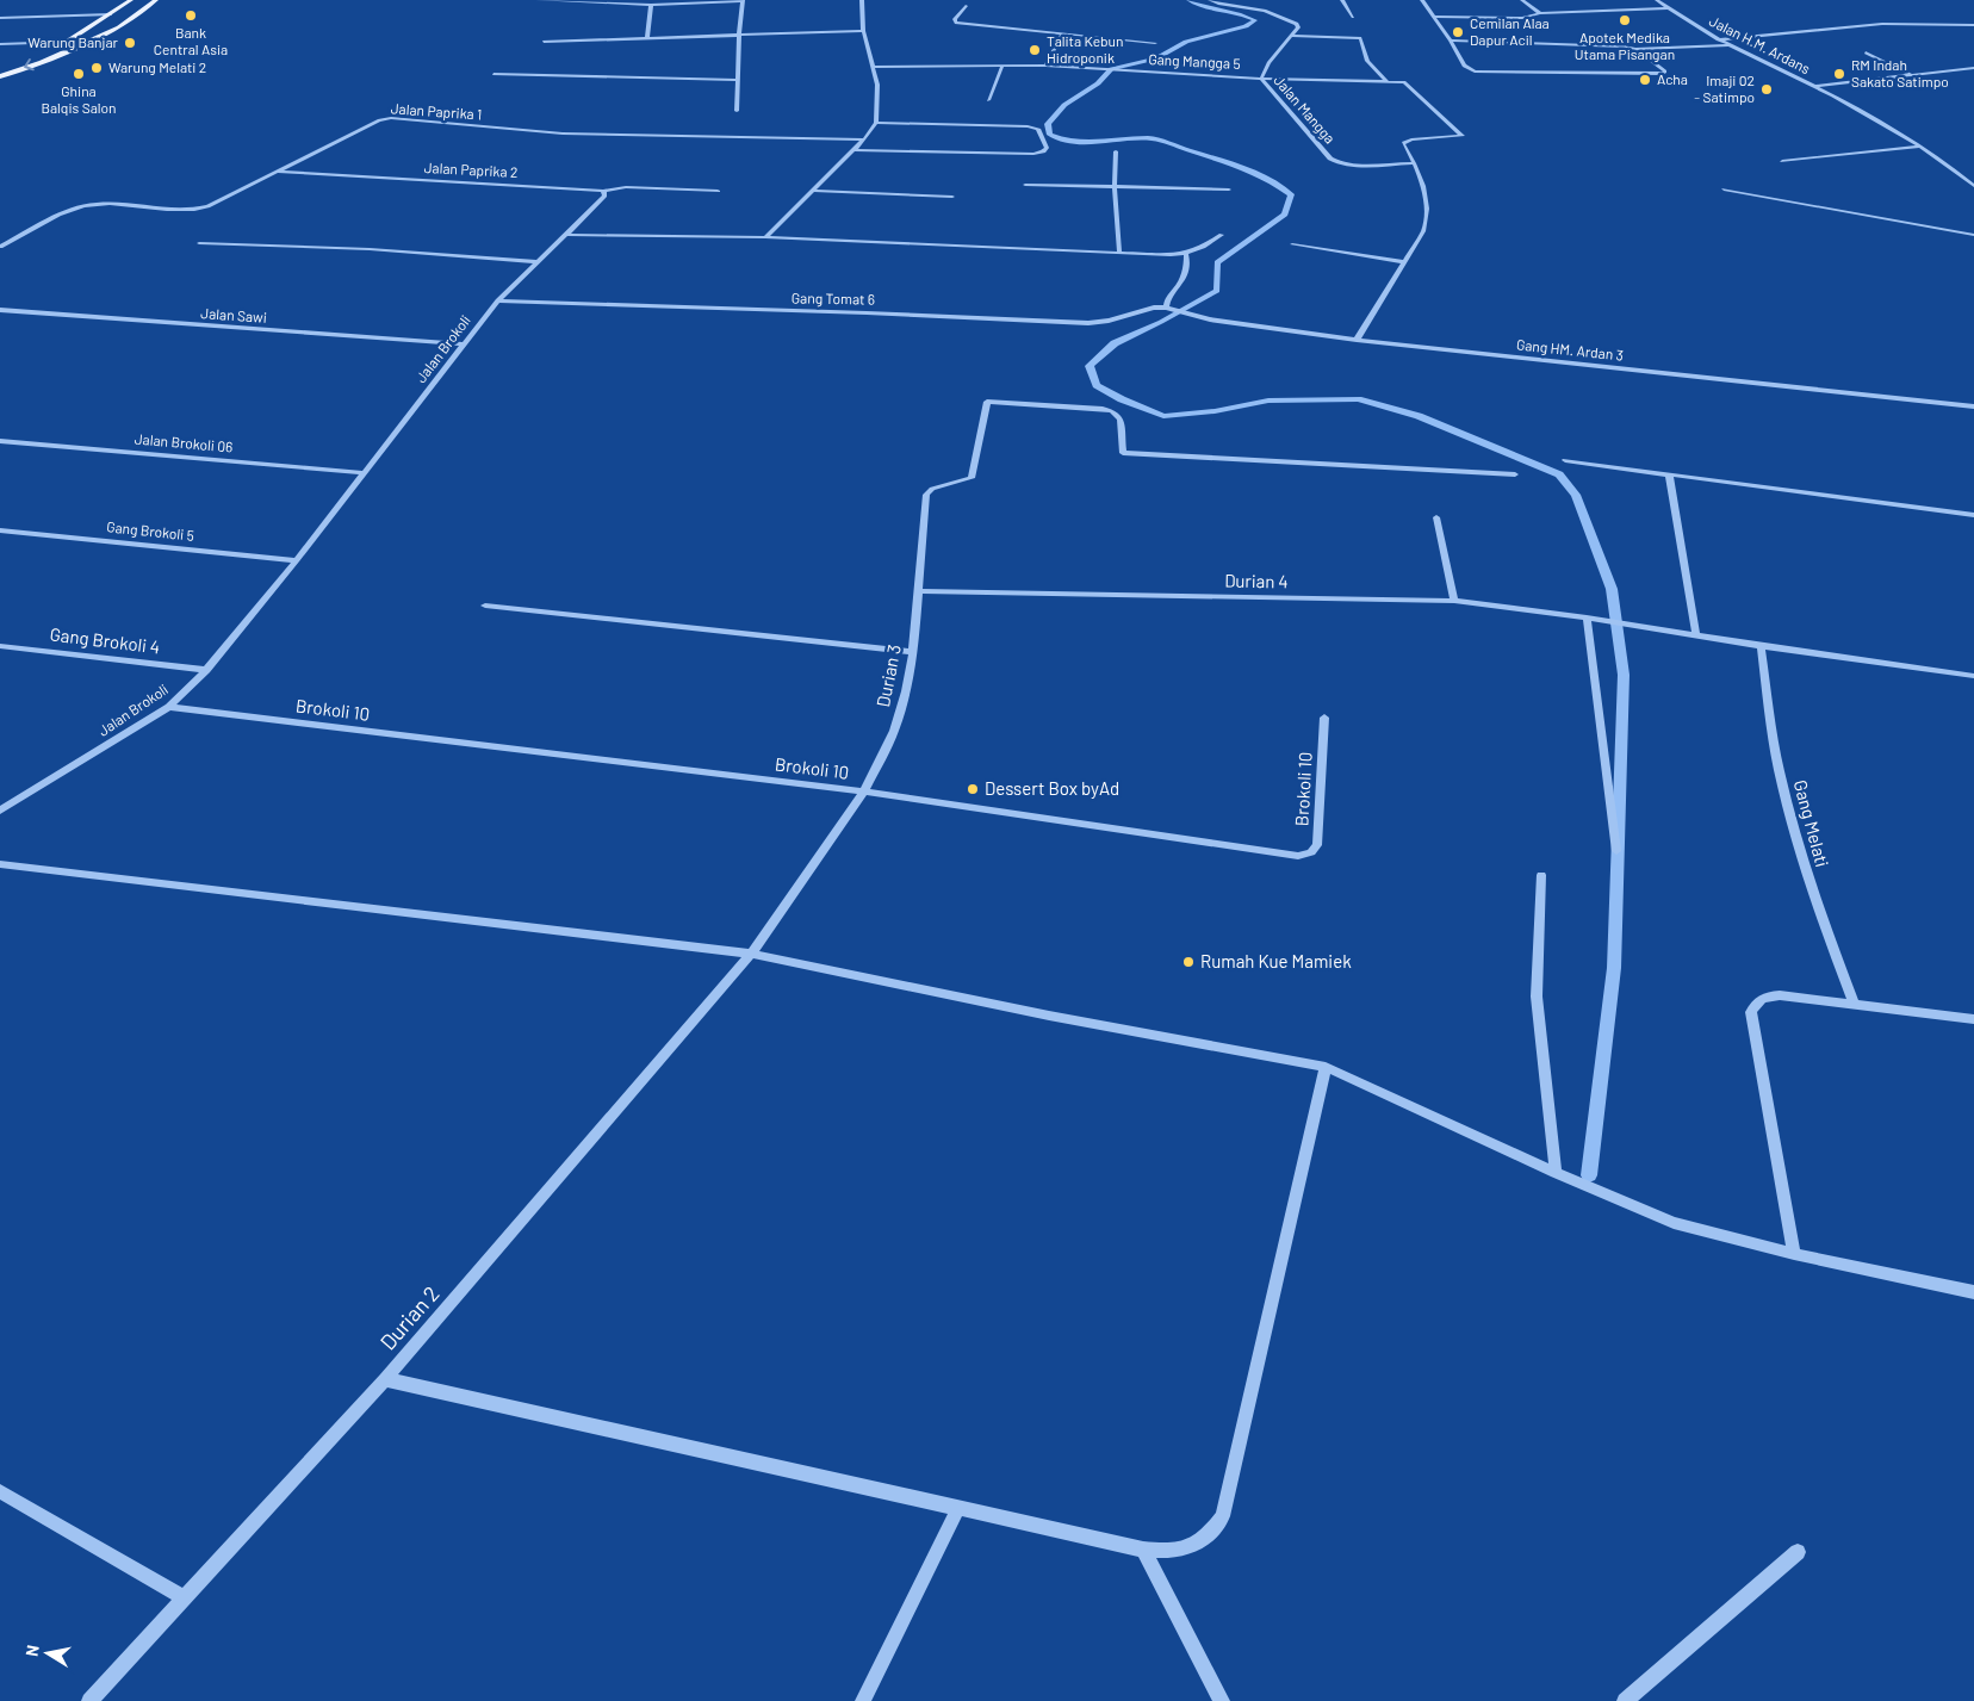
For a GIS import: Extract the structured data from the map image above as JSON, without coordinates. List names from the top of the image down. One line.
{"streets":{"street":["Jalan H.M. Ardans","Gang Mangga 5","Jalan Mangga","Jalan Paprika 1","Jalan Paprika 2","Gang Tomat 6","Jalan Sawi","Jalan Brokoli","Gang HM. Ardan 3","Jalan Brokoli 06","Gang Brokoli 5","Durian 4","Gang Brokoli 4","Durian 3","Brokoli 10","Gang Melati","Durian 2"]},"crossings":[["Gang Mangga 5","Jalan Mangga"],["Jalan Paprika 1","Jalan Paprika 2"],["Gang Tomat 6","Jalan Brokoli"],["Gang Tomat 6","Gang HM. Ardan 3"],["Jalan Sawi","Jalan Brokoli"],["Jalan Brokoli","Jalan Brokoli 06"],["Jalan Brokoli","Gang Brokoli 5"],["Jalan Brokoli","Gang Brokoli 4"],["Jalan Brokoli","Brokoli 10"],["Durian 4","Durian 3"],["Durian 4","Gang Melati"],["Durian 3","Brokoli 10"],["Durian 3","Durian 2"]],"places":["Bank Central Asia","Apotek Medika Utama Pisangan","Cemilan Alaa Dapur Acil","Warung Banjar","Talita Kebun Hidroponik","Warung Melati 2","Ghina Balqis Salon","RM Indah Sakato Satimpo","Acha","Imaji 02 - Satimpo","Dessert Box byAd","Rumah Kue Mamiek"],"north":"left"}
